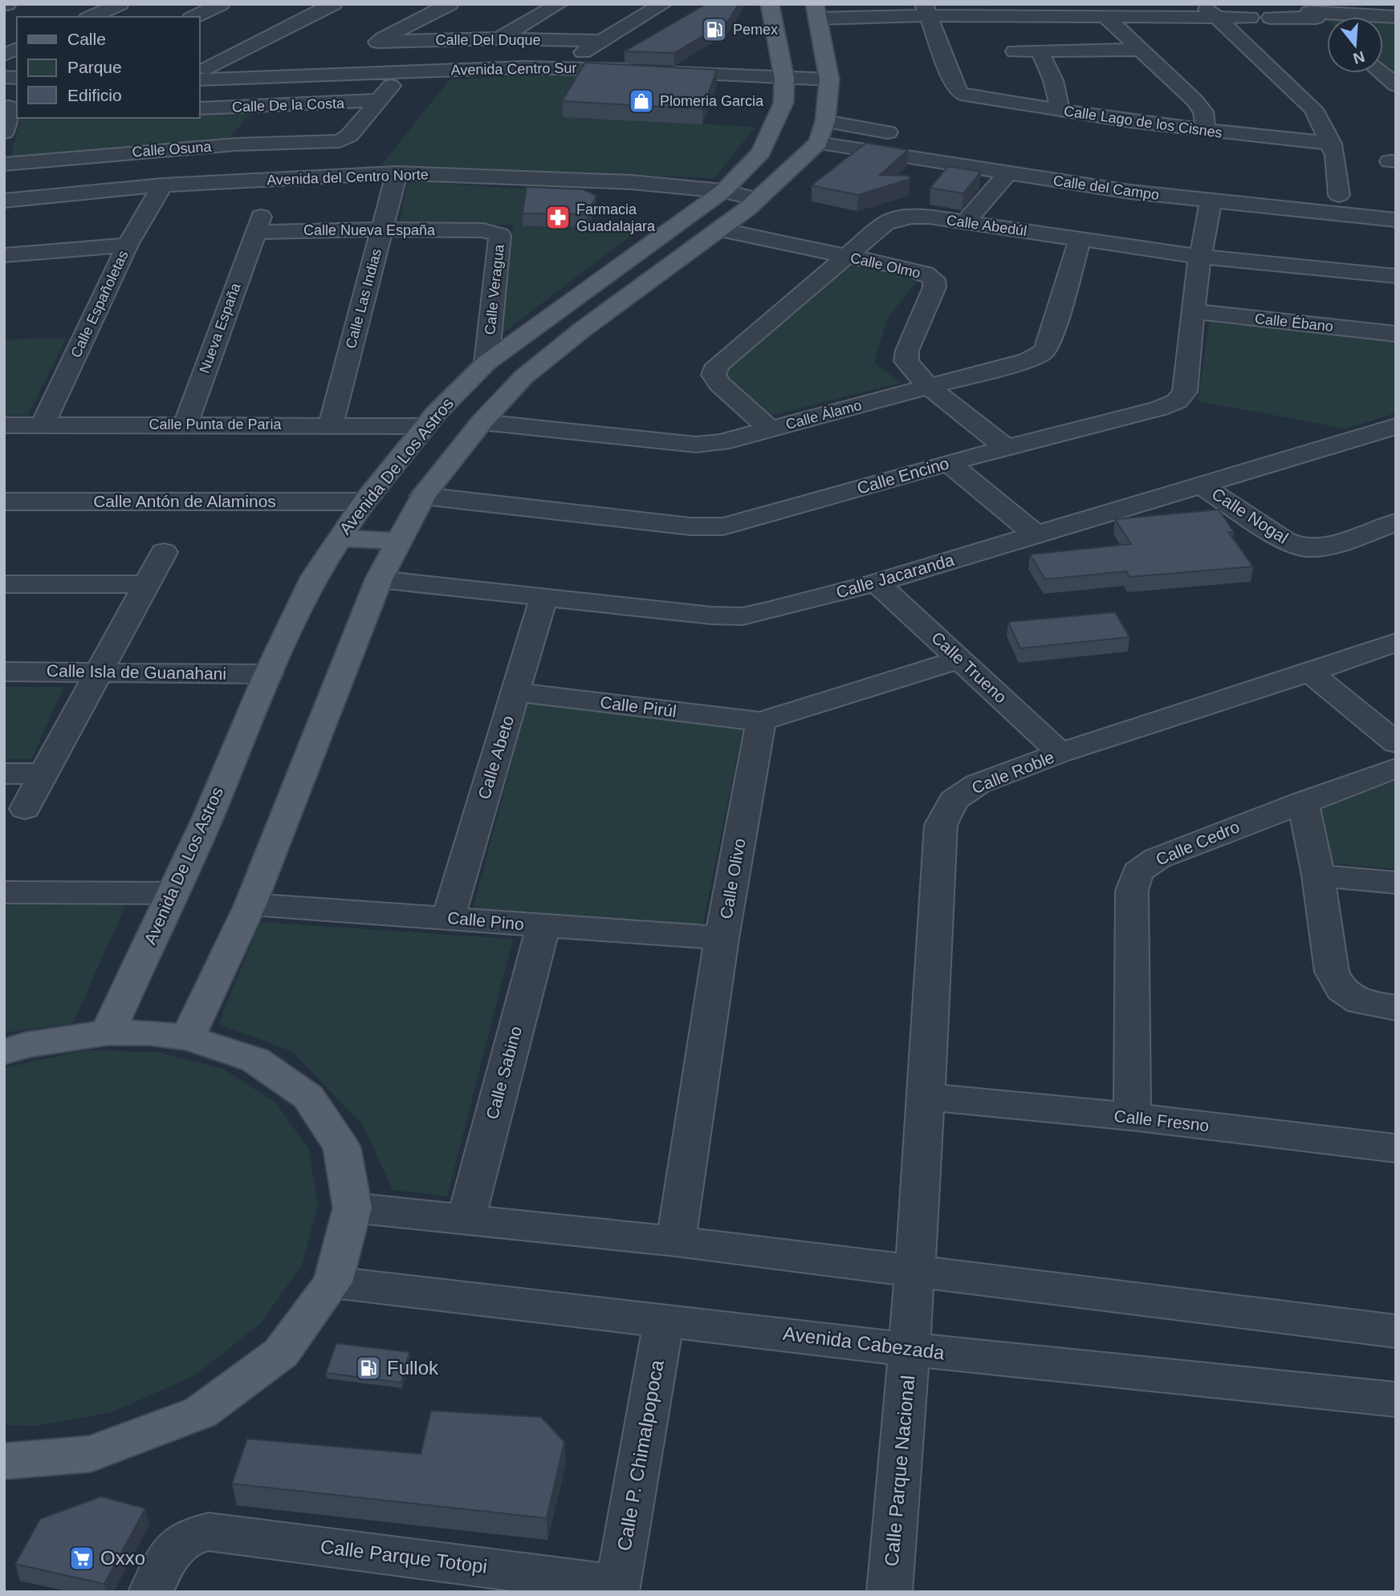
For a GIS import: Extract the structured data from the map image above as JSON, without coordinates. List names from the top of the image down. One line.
{"streets":{"main road":["Avenida De Los Astros"],"street":["Calle Del Duque","Avenida Centro Sur","Calle De la Costa","Calle Lago de los Cisnes","Calle Osuna","Avenida del Centro Norte","Calle del Campo","Calle Abedúl","Calle Nueva España","Calle Olmo","Calle Veragua","Calle Las Indias","Calle Españoletas","Calle Ébano","Nueva España","Calle Álamo","Calle Punta de Paria","Calle Encino","Calle Antón de Alaminos","Calle Nogal","Calle Jacaranda","Calle Trueno","Calle Isla de Guanahani","Calle Pirúl","Calle Abeto","Calle Roble","Calle Cedro","Calle Olivo","Calle Pino","Calle Sabino","Calle Fresno","Avenida Cabezada","Calle P. Chimalpopoca","Calle Parque Nacional","Calle Parque Totopi"]},"crossings":[["Avenida Centro Sur","Avenida De Los Astros"],["Calle De la Costa","Calle Osuna"],["Avenida del Centro Norte","Calle Las Indias"],["Avenida del Centro Norte","Calle Españoletas"],["Avenida del Centro Norte","Avenida De Los Astros"],["Calle del Campo","Calle Encino"],["Calle Abedúl","Calle Olmo"],["Calle Abedúl","Calle Álamo"],["Calle Abedúl","Calle Encino"],["Calle Nueva España","Calle Veragua"],["Calle Nueva España","Calle Las Indias"],["Calle Nueva España","Nueva España"],["Calle Olmo","Calle Álamo"],["Calle Olmo","Calle Encino"],["Calle Veragua","Avenida De Los Astros"],["Calle Las Indias","Calle Punta de Paria"],["Calle Españoletas","Calle Punta de Paria"],["Calle Ébano","Calle Encino"],["Nueva España","Calle Punta de Paria"],["Calle Punta de Paria","Avenida De Los Astros"],["Avenida De Los Astros","Calle Antón de Alaminos"],["Avenida De Los Astros","Calle Isla de Guanahani"],["Calle Nogal","Calle Jacaranda"],["Calle Jacaranda","Calle Trueno"],["Calle Jacaranda","Calle Abeto"],["Calle Trueno","Calle Roble"],["Calle Pirúl","Calle Abeto"],["Calle Pirúl","Calle Olivo"],["Calle Abeto","Calle Pino"],["Calle Roble","Calle Fresno"],["Calle Roble","Calle Parque Nacional"],["Calle Cedro","Calle Fresno"],["Calle Olivo","Calle Pino"],["Calle Pino","Calle Sabino"],["Avenida Cabezada","Calle P. Chimalpopoca"],["Avenida Cabezada","Calle Parque Nacional"],["Calle P. Chimalpopoca","Calle Parque Totopi"]],"places":{"fuel station":["Pemex","Fullok"],"shop":["Plomeria Garcia"],"pharmacy":["Farmacia Guadalajara"],"supermarket":["Oxxo"]},"legend":["Calle","Parque","Edificio"],"north":"bottom"}
